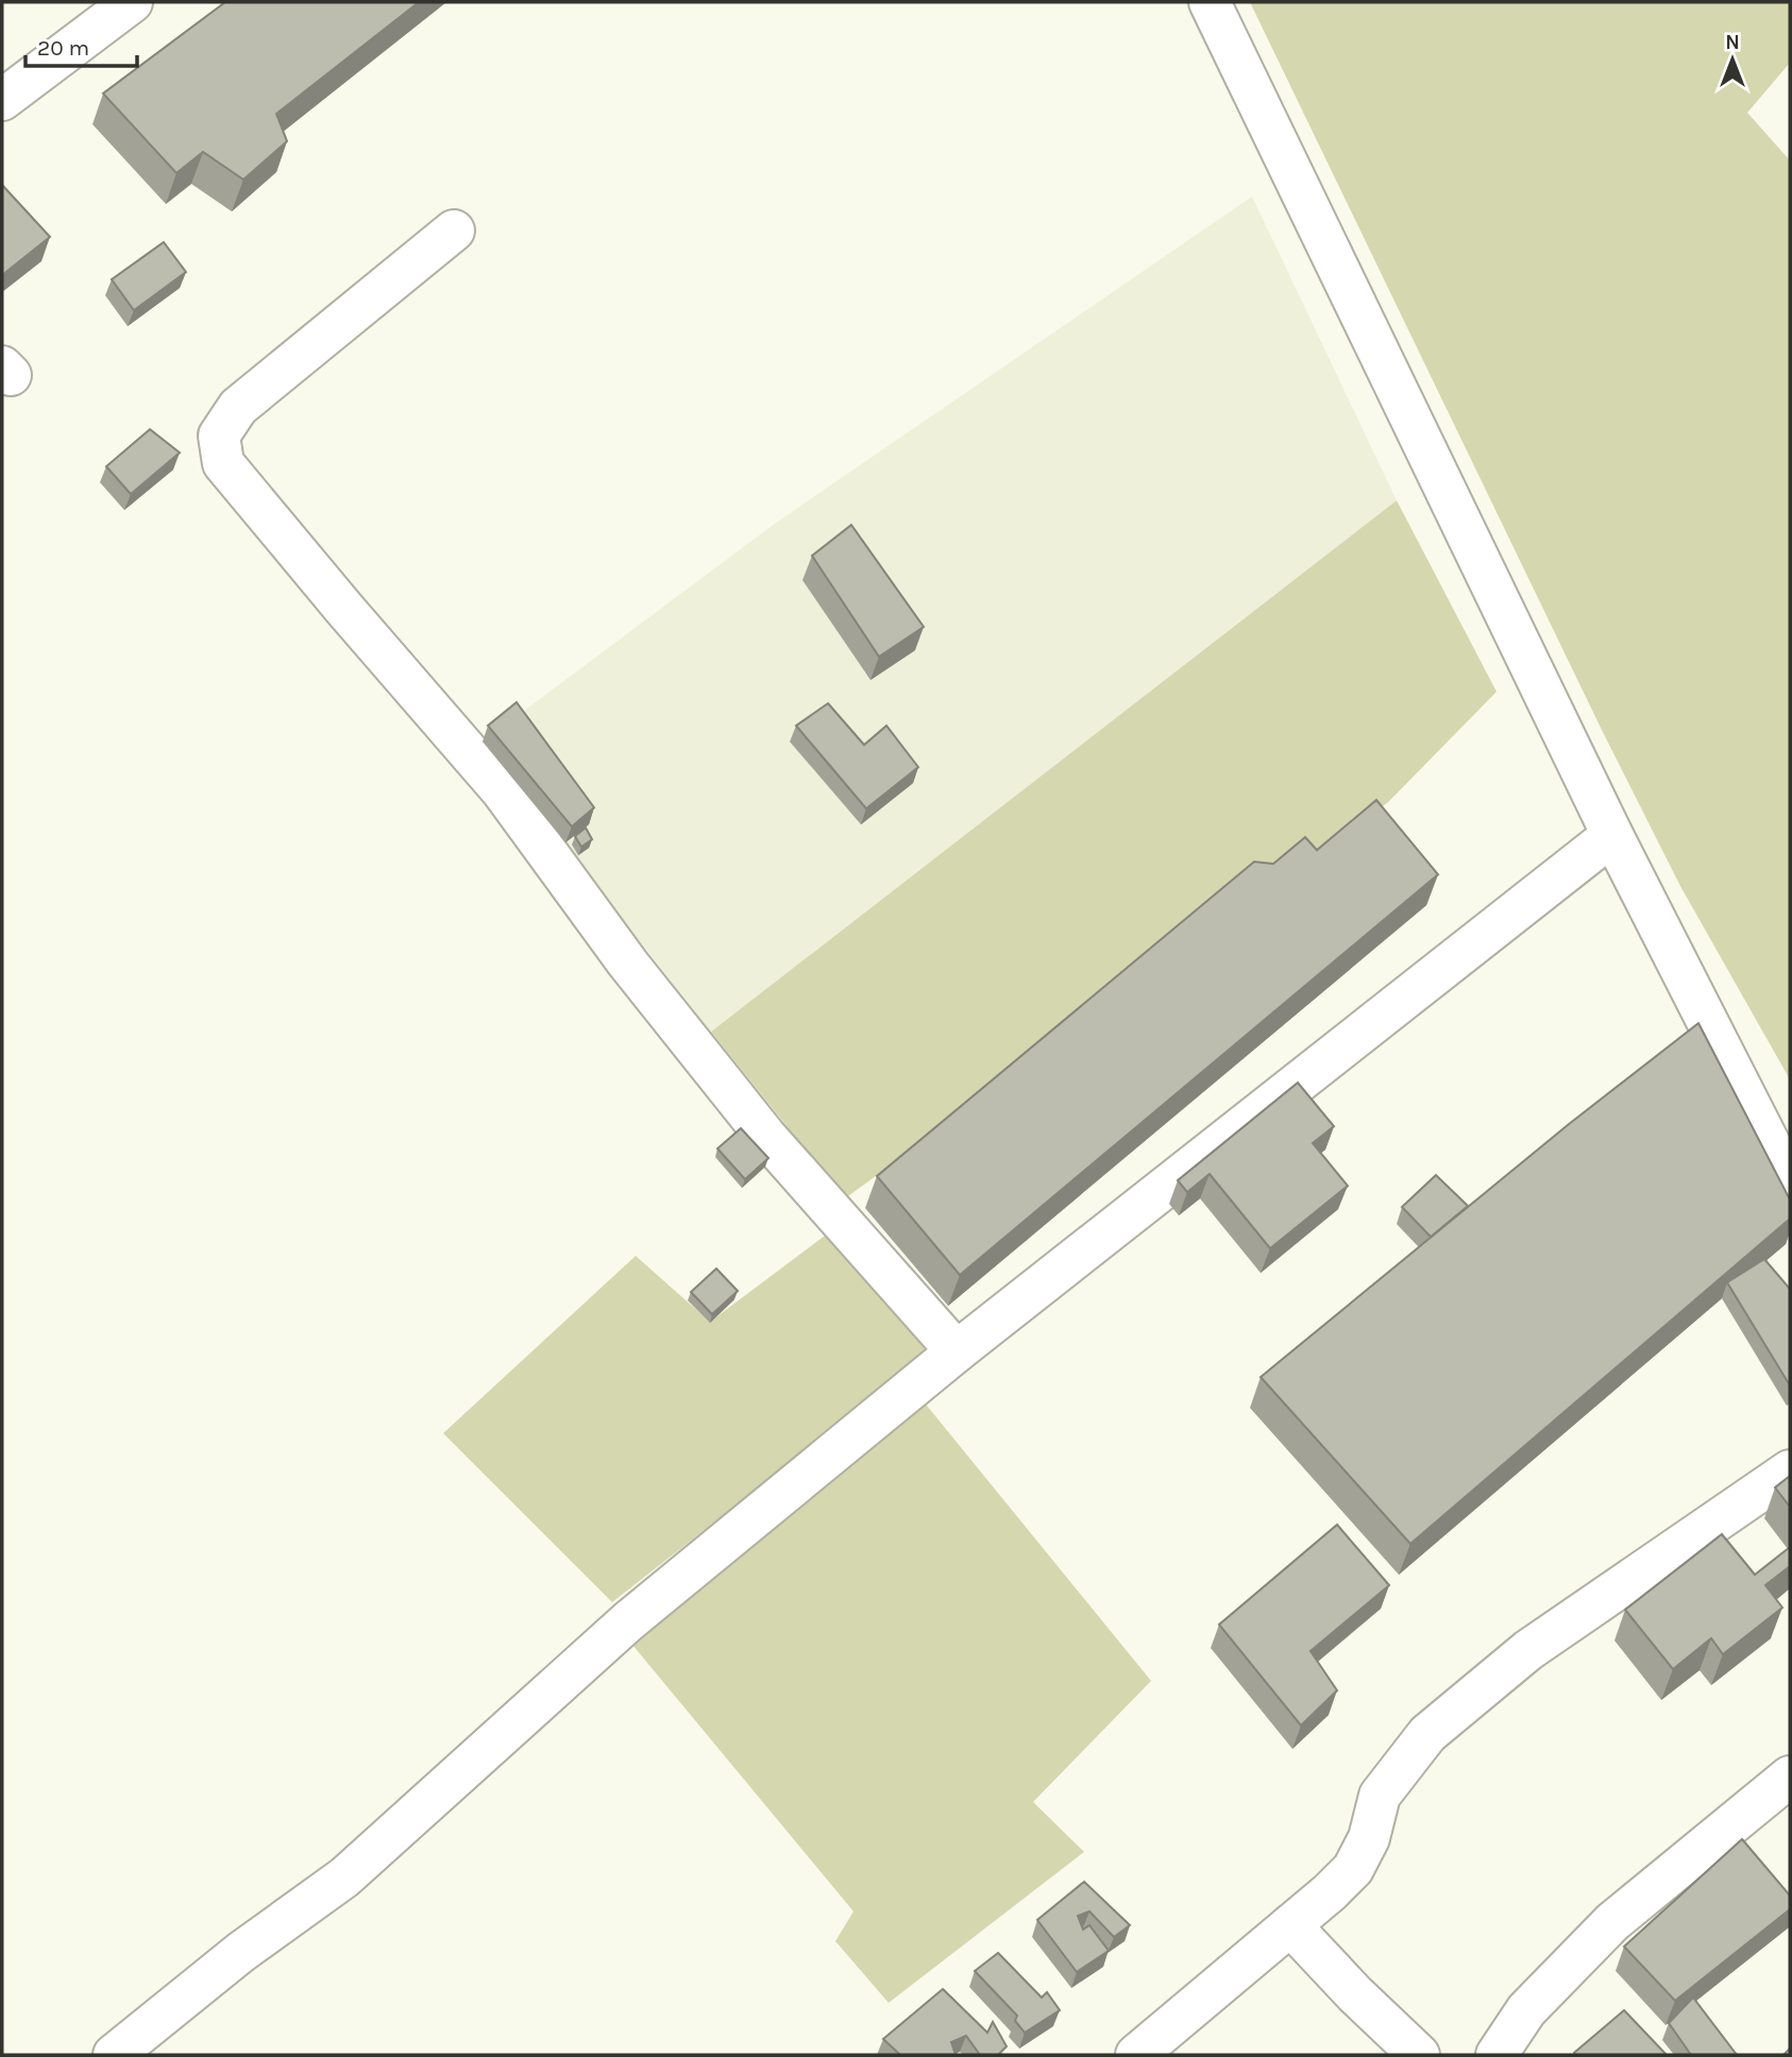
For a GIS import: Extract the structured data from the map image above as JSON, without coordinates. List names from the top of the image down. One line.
{"scale_bar":"20 m","north":"top"}
